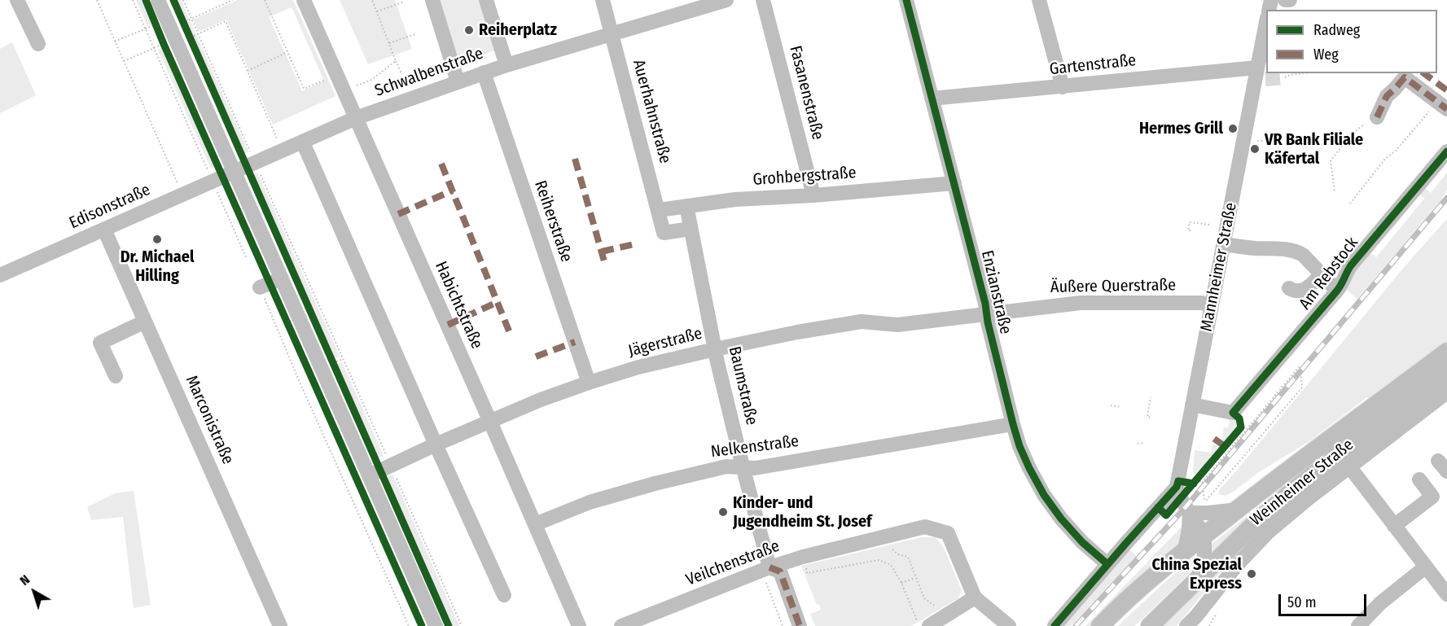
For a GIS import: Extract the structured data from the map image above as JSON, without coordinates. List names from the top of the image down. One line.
{"streets":{"street":["Gartenstraße","Schwalbenstraße","Fasanenstraße","Auerhahnstraße","Grohbergstraße","Edisonstraße","Reiherstraße","Mannheimer Straße","Am Rebstock","Äußere Querstraße","Enzianstraße","Habichtstraße","Jägerstraße","Baumstraße","Marconistraße","Nelkenstraße","Weinheimer Straße","Veilchenstraße"]},"crossings":[["Gartenstraße","Mannheimer Straße"],["Gartenstraße","Enzianstraße"],["Schwalbenstraße","Auerhahnstraße"],["Schwalbenstraße","Edisonstraße"],["Schwalbenstraße","Reiherstraße"],["Schwalbenstraße","Habichtstraße"],["Fasanenstraße","Grohbergstraße"],["Auerhahnstraße","Grohbergstraße"],["Auerhahnstraße","Baumstraße"],["Grohbergstraße","Enzianstraße"],["Grohbergstraße","Baumstraße"],["Edisonstraße","Marconistraße"],["Reiherstraße","Jägerstraße"],["Mannheimer Straße","Äußere Querstraße"],["Äußere Querstraße","Enzianstraße"],["Äußere Querstraße","Jägerstraße"],["Enzianstraße","Jägerstraße"],["Enzianstraße","Nelkenstraße"],["Habichtstraße","Jägerstraße"],["Habichtstraße","Nelkenstraße"],["Jägerstraße","Baumstraße"],["Baumstraße","Nelkenstraße"],["Baumstraße","Veilchenstraße"]],"places":["Reiherplatz","Hermes Grill","VR Bank Filiale Käfertal","Dr. Michael Hilling","Kinder- und Jugendheim St. Josef","China Spezial Express"],"legend":["Radweg","Weg"],"scale_bar":"50 m","north":"top left"}
